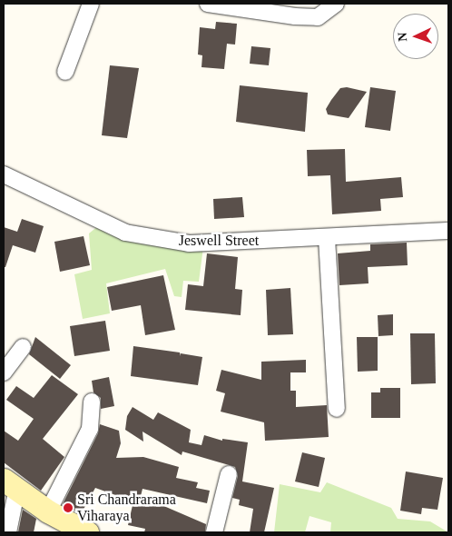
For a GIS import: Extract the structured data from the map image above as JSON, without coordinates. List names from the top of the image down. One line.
{"streets":{"street":["Jeswell Street"]},"places":["Sri Chandrarama Viharaya"],"north":"left"}
